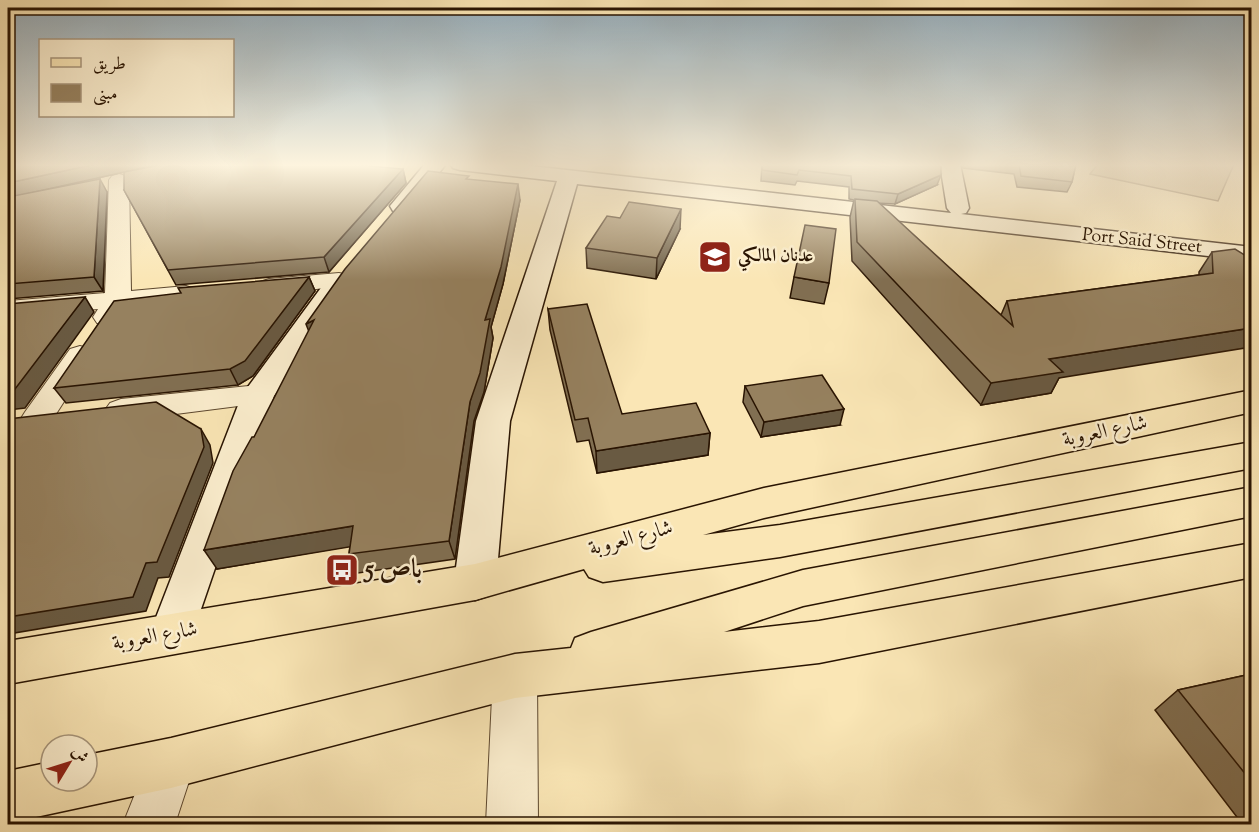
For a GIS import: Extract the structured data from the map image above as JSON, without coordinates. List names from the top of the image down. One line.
{"streets":{"main road":["Port Said Street","شارع العروبة"]},"places":{"school or university":["عدنان المالكي"],"bus stop":["باص 5"]},"legend":["طريق","مبنى"],"north":"top right"}
